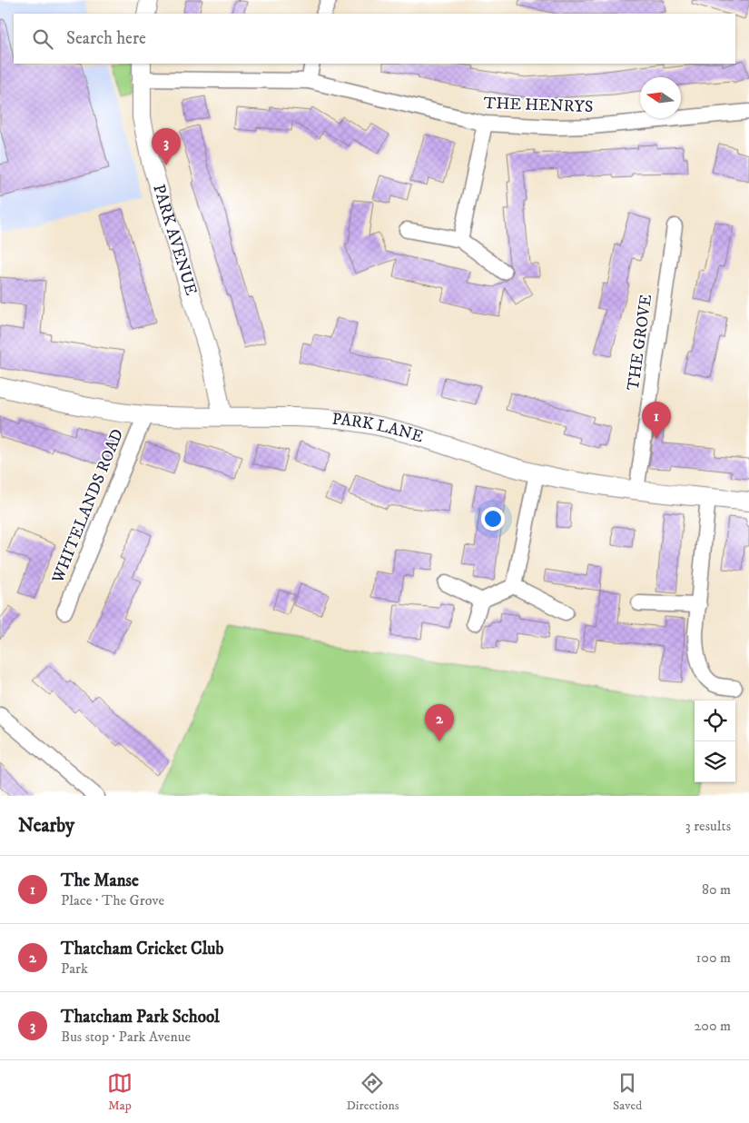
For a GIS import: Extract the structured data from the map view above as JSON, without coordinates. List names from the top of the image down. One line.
{"streets":{"street":["THE HENRYS","PARK AVENUE","THE GROVE","PARK LANE","WHITELANDS ROAD"]},"crossings":[["THE HENRYS","PARK AVENUE"],["PARK AVENUE","PARK LANE"],["THE GROVE","PARK LANE"],["PARK LANE","WHITELANDS ROAD"]],"north":"left","page":{"search":"Search here","pins":["3","1","2"],"heading":["Nearby","3 results"],"list":[{"mark":"1","name":"The Manse","note":"Place · The Grove","value":"80 m"},{"mark":"2","name":"Thatcham Cricket Club","note":"Park","value":"100 m"},{"mark":"3","name":"Thatcham Park School","note":"Bus stop · Park Avenue","value":"200 m"}],"nav":["Map","Directions","Saved"]}}
